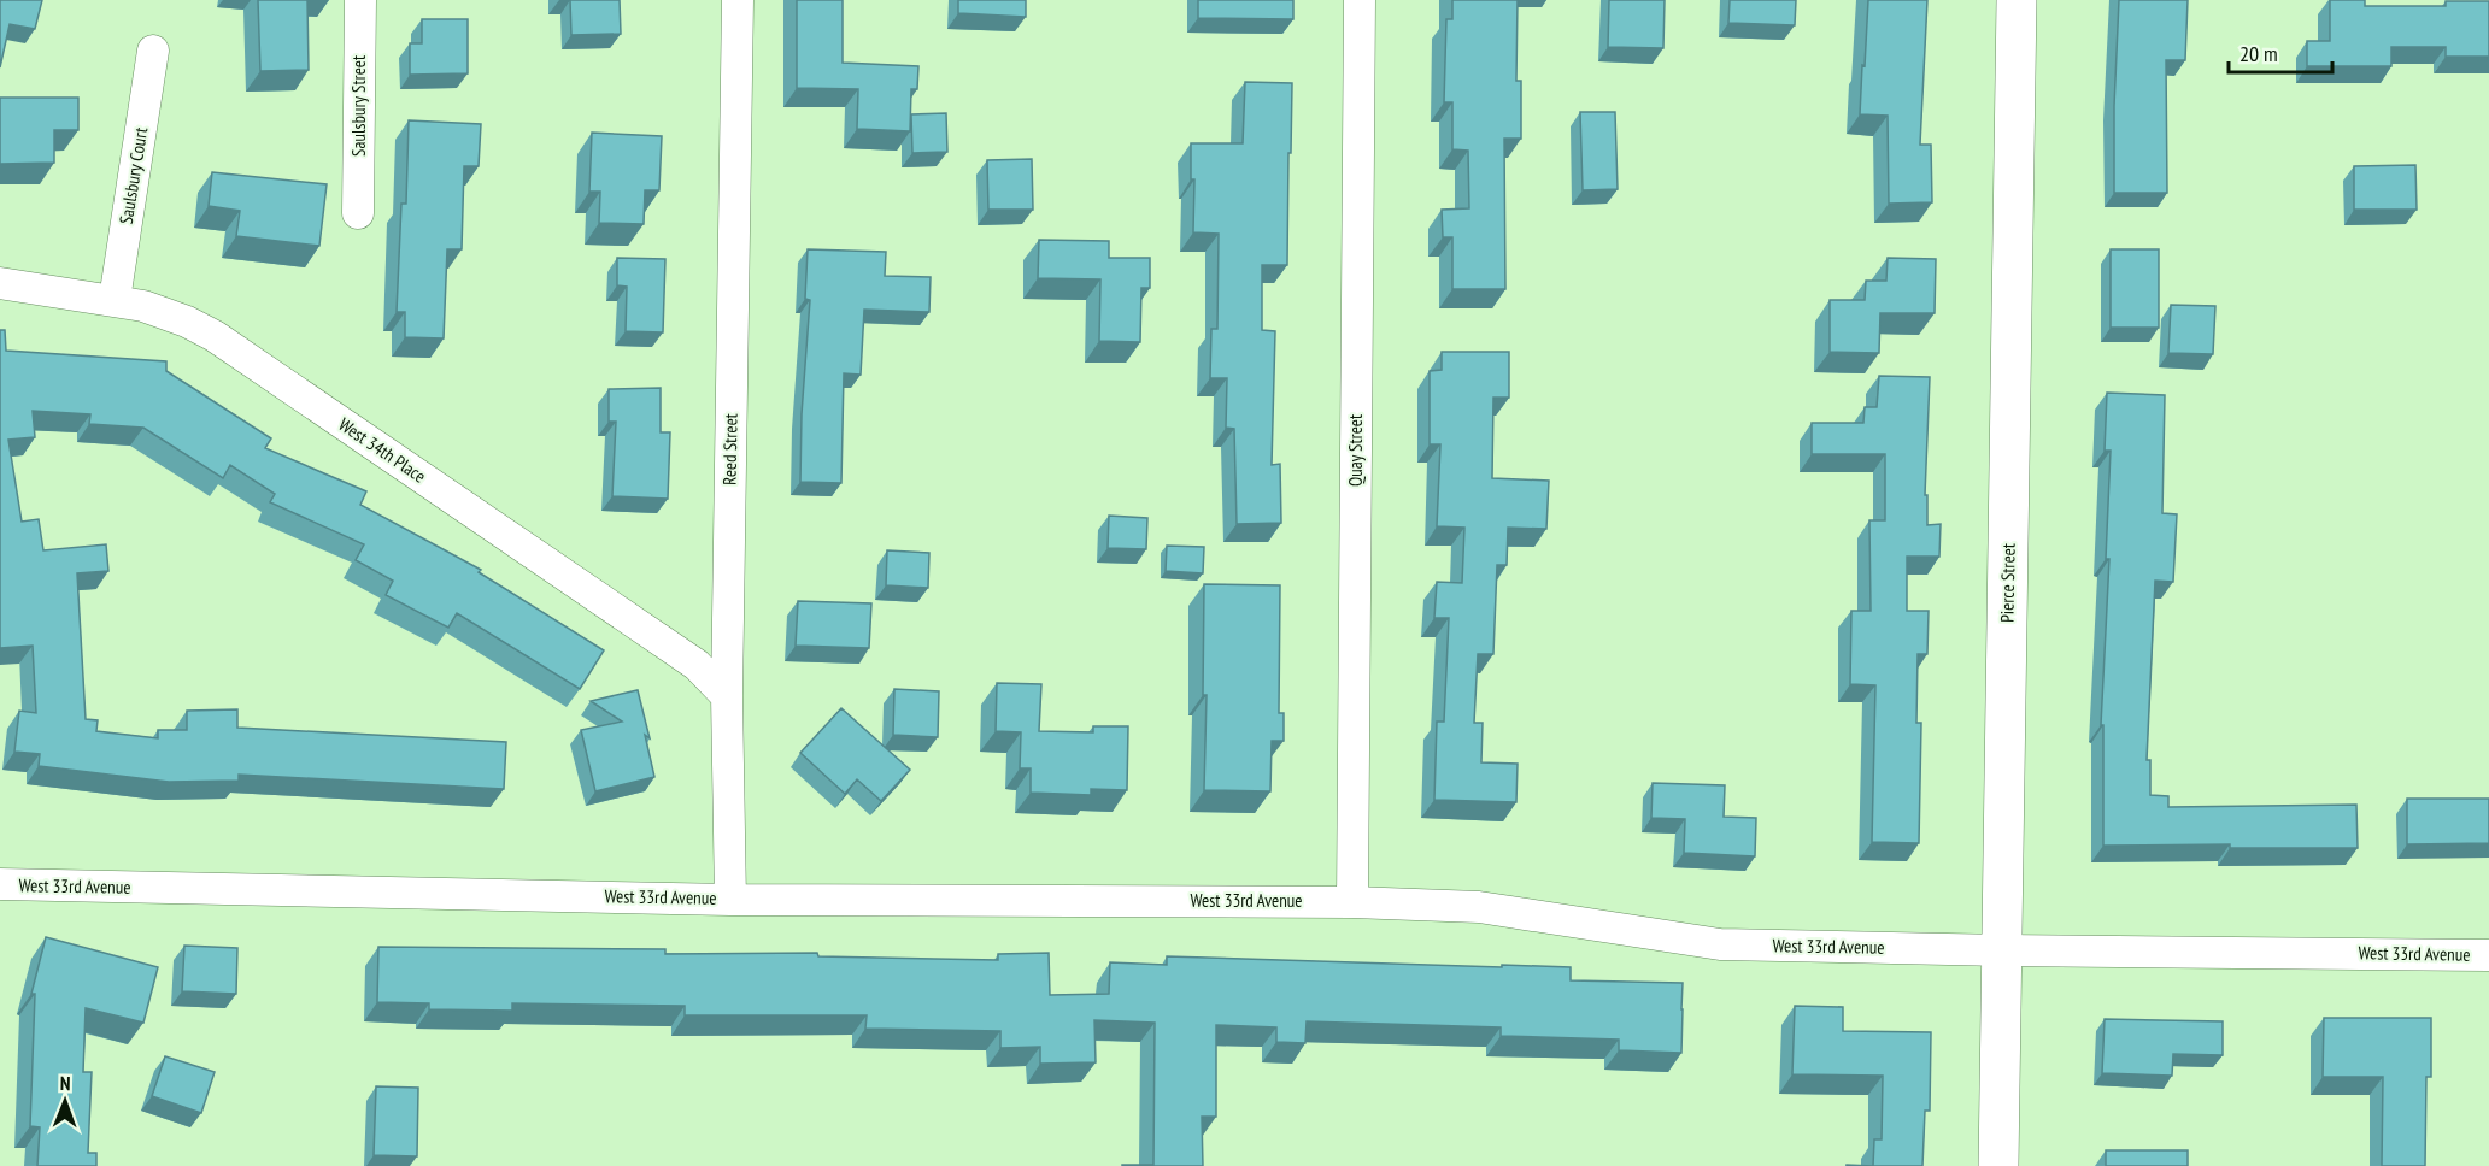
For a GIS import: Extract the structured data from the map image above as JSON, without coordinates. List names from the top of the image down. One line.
{"streets":{"street":["Saulsbury Street","Saulsbury Court","Reed Street","West 34th Place","Quay Street","Pierce Street","West 33rd Avenue"]},"crossings":[["Saulsbury Court","West 34th Place"],["Reed Street","West 34th Place"],["Reed Street","West 33rd Avenue"],["Quay Street","West 33rd Avenue"],["Pierce Street","West 33rd Avenue"]],"scale_bar":"20 m","north":"top"}
